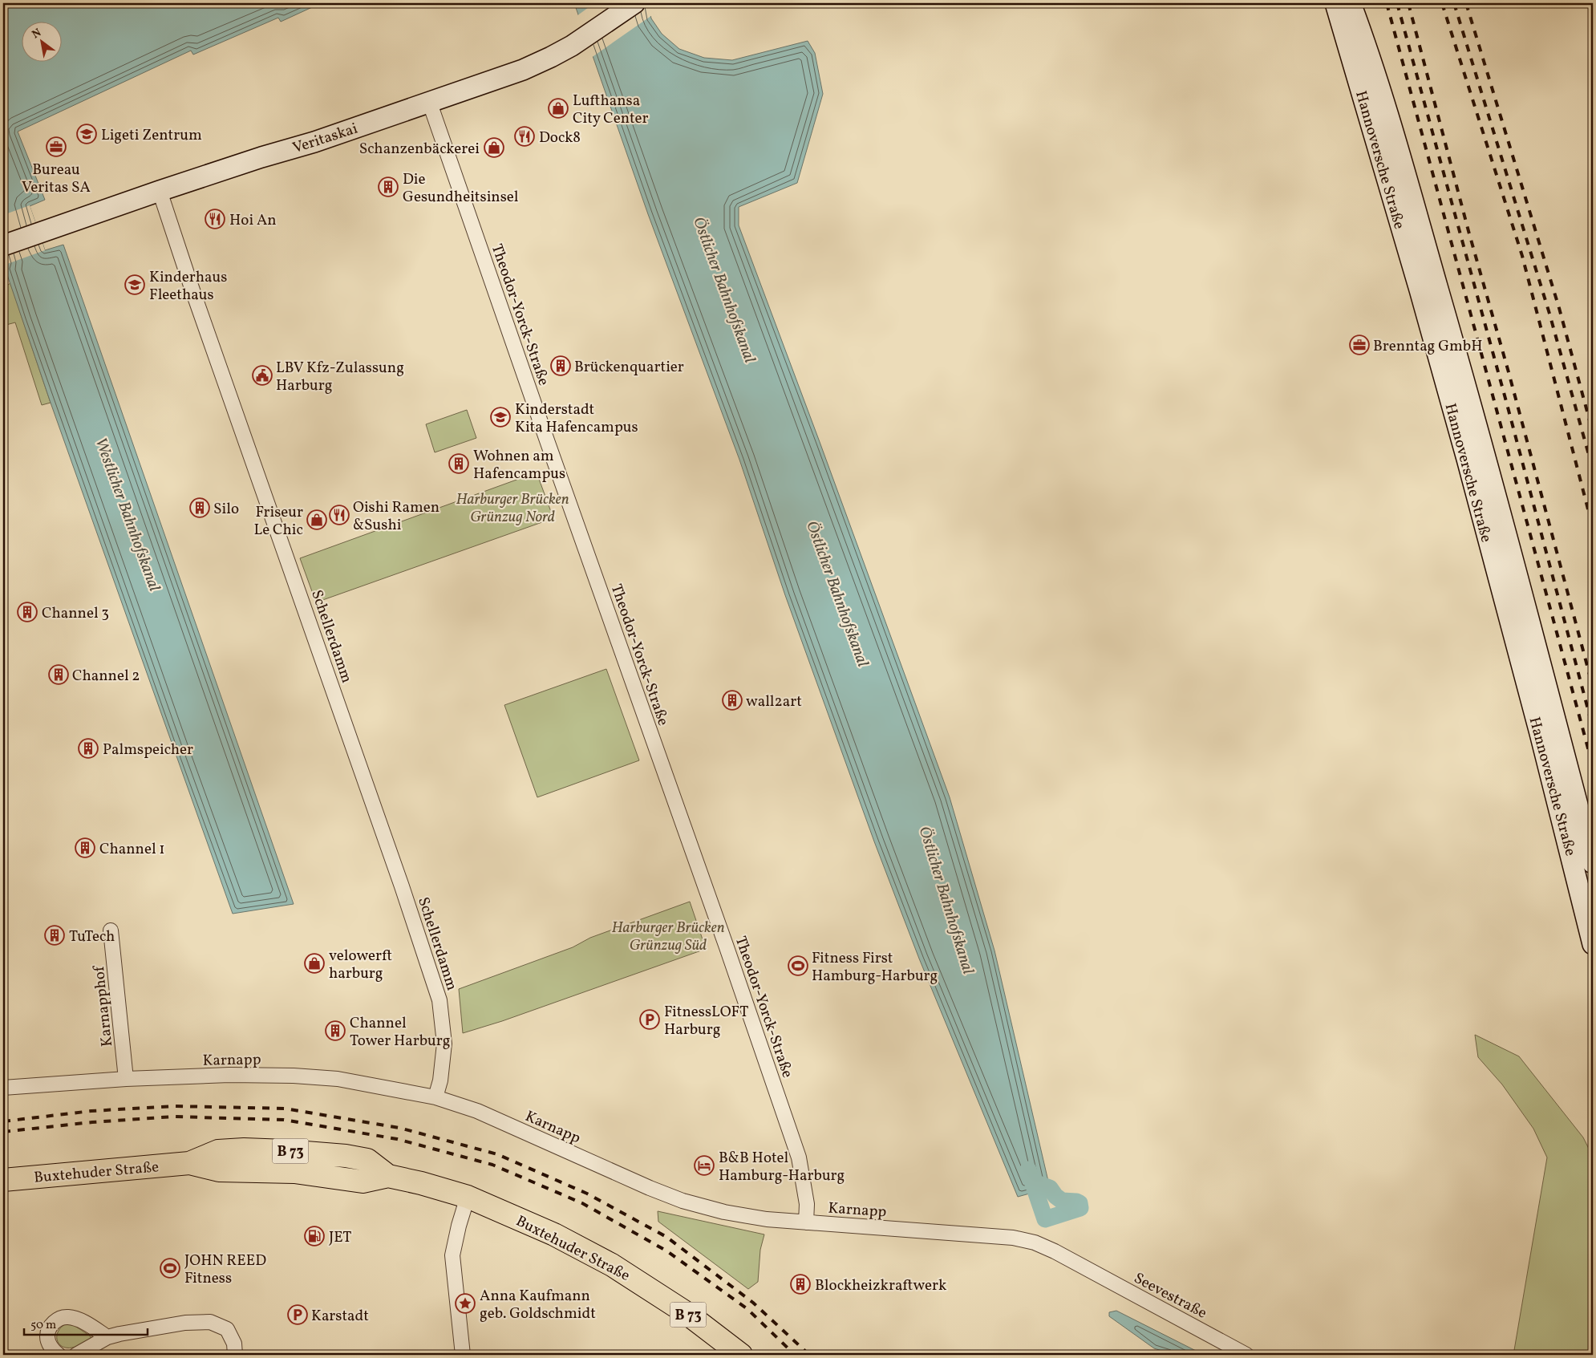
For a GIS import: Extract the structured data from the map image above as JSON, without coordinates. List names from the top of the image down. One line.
{"streets":{"main road":["Veritaskai","Hannoversche Straße","B 73","Buxtehuder Straße"],"street":["Theodor-Yorck-Straße","Schellerdamm","Karnapphof","Karnapp","Seevestraße"]},"crossings":[["Veritaskai","Theodor-Yorck-Straße"],["Veritaskai","Schellerdamm"],["Theodor-Yorck-Straße","Karnapp"],["Schellerdamm","Karnapp"],["Karnapphof","Karnapp"],["Karnapp","Seevestraße"]],"water":["Östlicher Bahnhofskanal","Westlicher Bahnhofskanal"],"parks":["Harburger Brücken Grünzug Nord","Harburger Brücken Grünzug Süd"],"places":{"shop":["Lufthansa City Center","Schanzenbäckerei","Friseur Le Chic","velowerft harburg"],"school or university":["Ligeti Zentrum","Kinderhaus Fleethaus","Kinderstadt Kita Hafencampus"],"restaurant":["Dock8","Hoi An","Oishi Ramen &Sushi"],"office":["Bureau Veritas SA","Brenntag GmbH"],"building":["Die Gesundheitsinsel","Brückenquartier","Wohnen am Hafencampus","Silo","Channel 3","Channel 2","wall2art","Palmspeicher","Channel 1","TuTech","Channel Tower Harburg","Blockheizkraftwerk"],"public building":["LBV Kfz-Zulassung Harburg"],"sports":["Fitness First Hamburg-Harburg","JOHN REED Fitness"],"parking":["FitnessLOFT Harburg","Karstadt"],"hotel":["B&B Hotel Hamburg-Harburg"],"fuel station":["JET"],"place":["Anna Kaufmann geb. Goldschmidt"]},"scale_bar":"50 m","north":"top left"}
